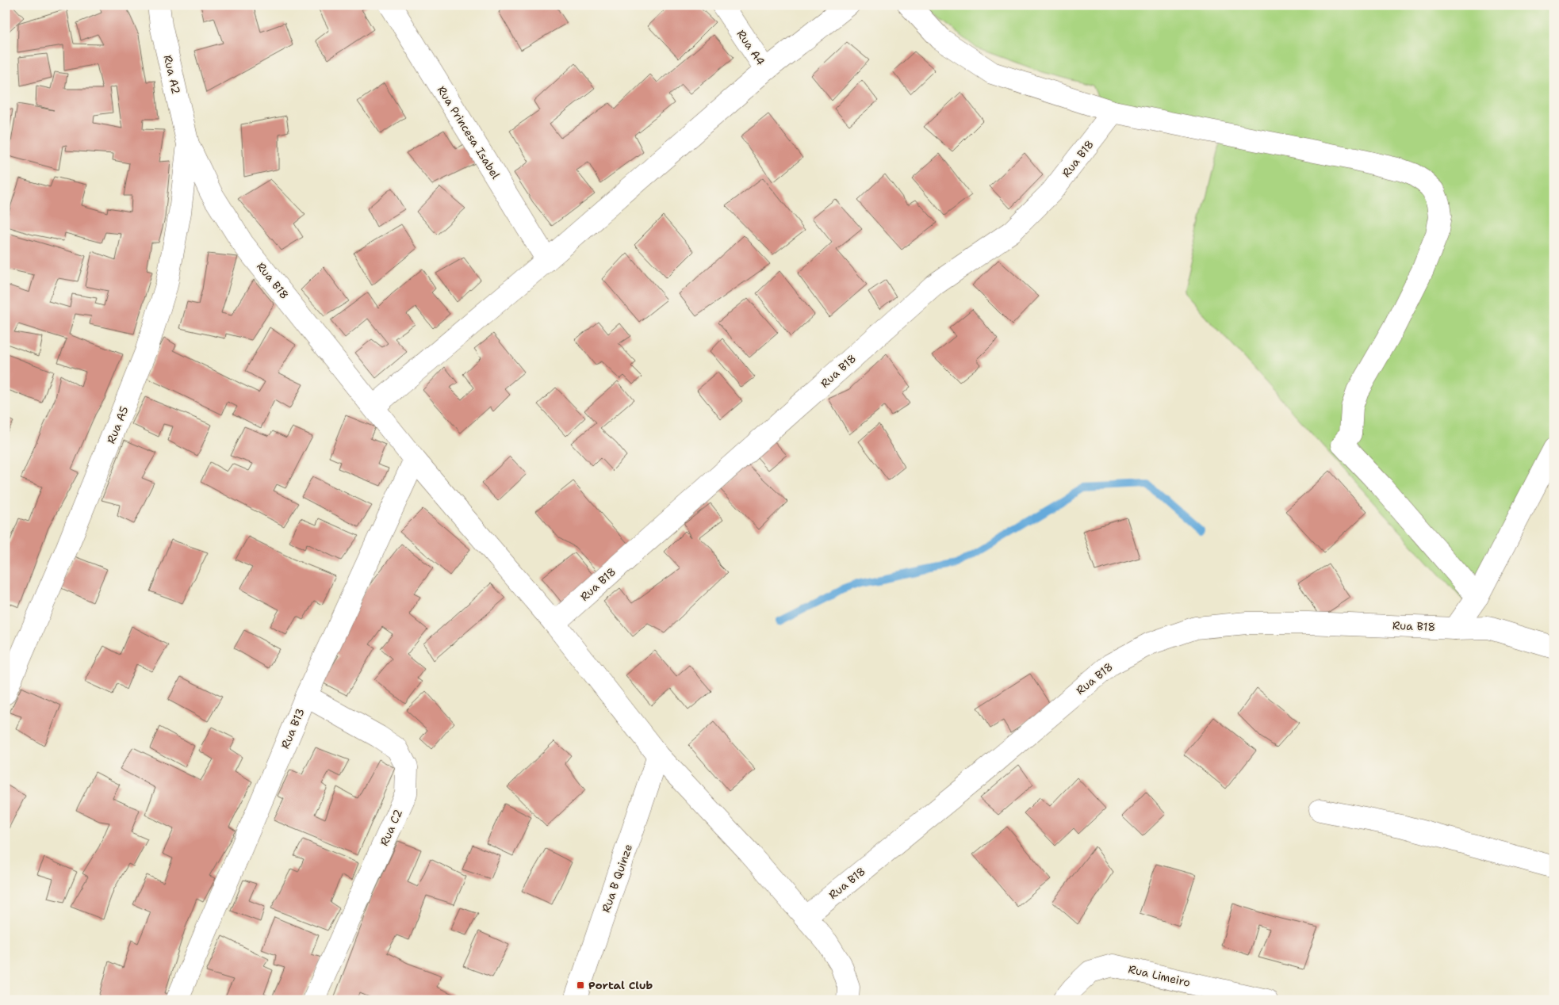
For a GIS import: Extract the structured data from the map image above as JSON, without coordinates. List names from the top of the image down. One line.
{"streets":{"street":["Rua A4","Rua A2","Rua Princesa Isabel","Rua B18","Rua A5","Rua B13","Rua C2","Rua B Quinze","Rua Limeiro"]},"crossings":[["Rua A2","Rua B18"],["Rua A2","Rua A5"],["Rua B18","Rua A5"],["Rua B18","Rua B13"],["Rua B18","Rua B Quinze"],["Rua B13","Rua C2"]],"places":{"transit":["Portal Club"]}}
